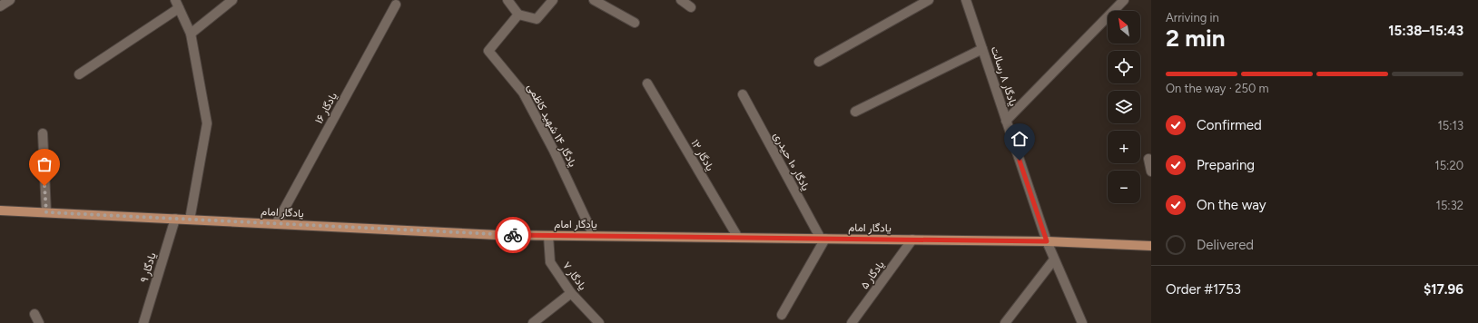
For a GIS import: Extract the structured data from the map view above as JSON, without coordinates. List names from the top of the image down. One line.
{"streets":{"main road":["یادگار امام"],"street":["یادگار ۸ رسالت","یادگار ۱۶","یادگار ۱۴ شهید کاظمی","یادگار ۱۲","یادگار ۱۰ حیدری","یادگار ۹","یادگار ۵","یادگار ۷"]},"crossings":[["یادگار ۸ رسالت","یادگار امام"],["یادگار ۱۶","یادگار امام"],["یادگار ۱۴ شهید کاظمی","یادگار امام"],["یادگار ۱۲","یادگار امام"],["یادگار ۱۰ حیدری","یادگار امام"],["یادگار امام","یادگار ۹"],["یادگار امام","یادگار ۵"],["یادگار امام","یادگار ۷"]],"north":"top left","page":{"heading":["2 min","Arriving in","15:38–15:43"],"panel":["Order #1753","$17.96"],"map_buttons":["+","−"],"bar":"On the way · 250 m","list":[["Confirmed","15:13"],["Preparing","15:20"],["On the way","15:32"],"Delivered"]}}
